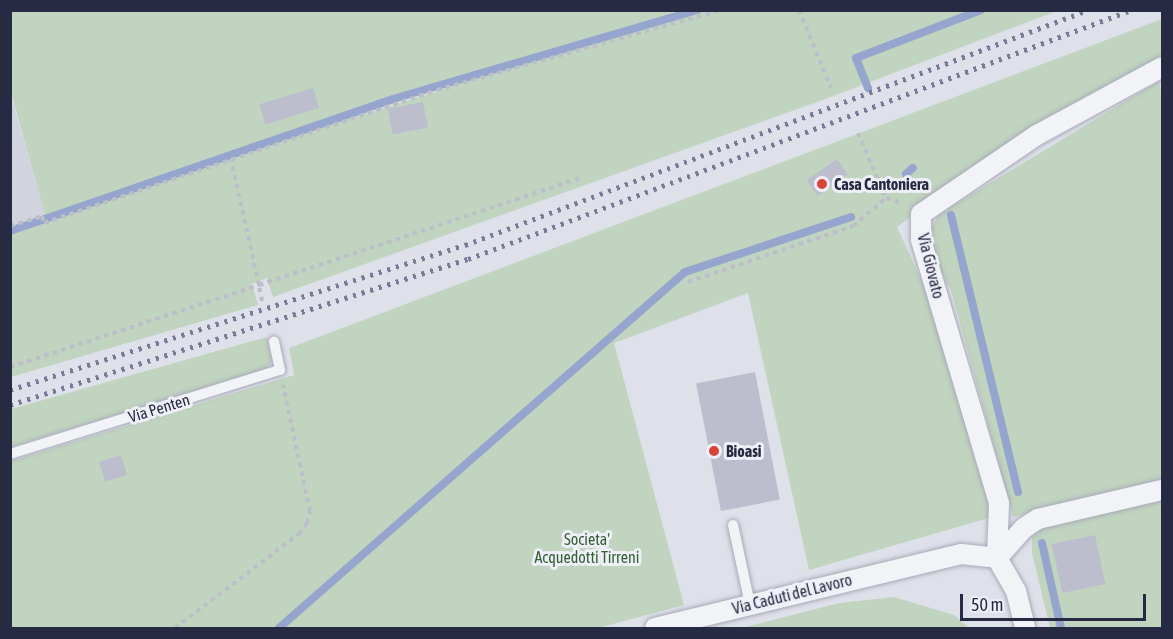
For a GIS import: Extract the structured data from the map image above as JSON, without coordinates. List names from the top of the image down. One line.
{"streets":{"street":["Via Giovato","Via Caduti del Lavoro"],"lane":["Via Penten"]},"crossings":[["Via Giovato","Via Caduti del Lavoro"]],"parks":["Societa' Acquedotti Tirreni"],"places":["Casa Cantoniera","Bioasi"],"scale_bar":"50 m"}
